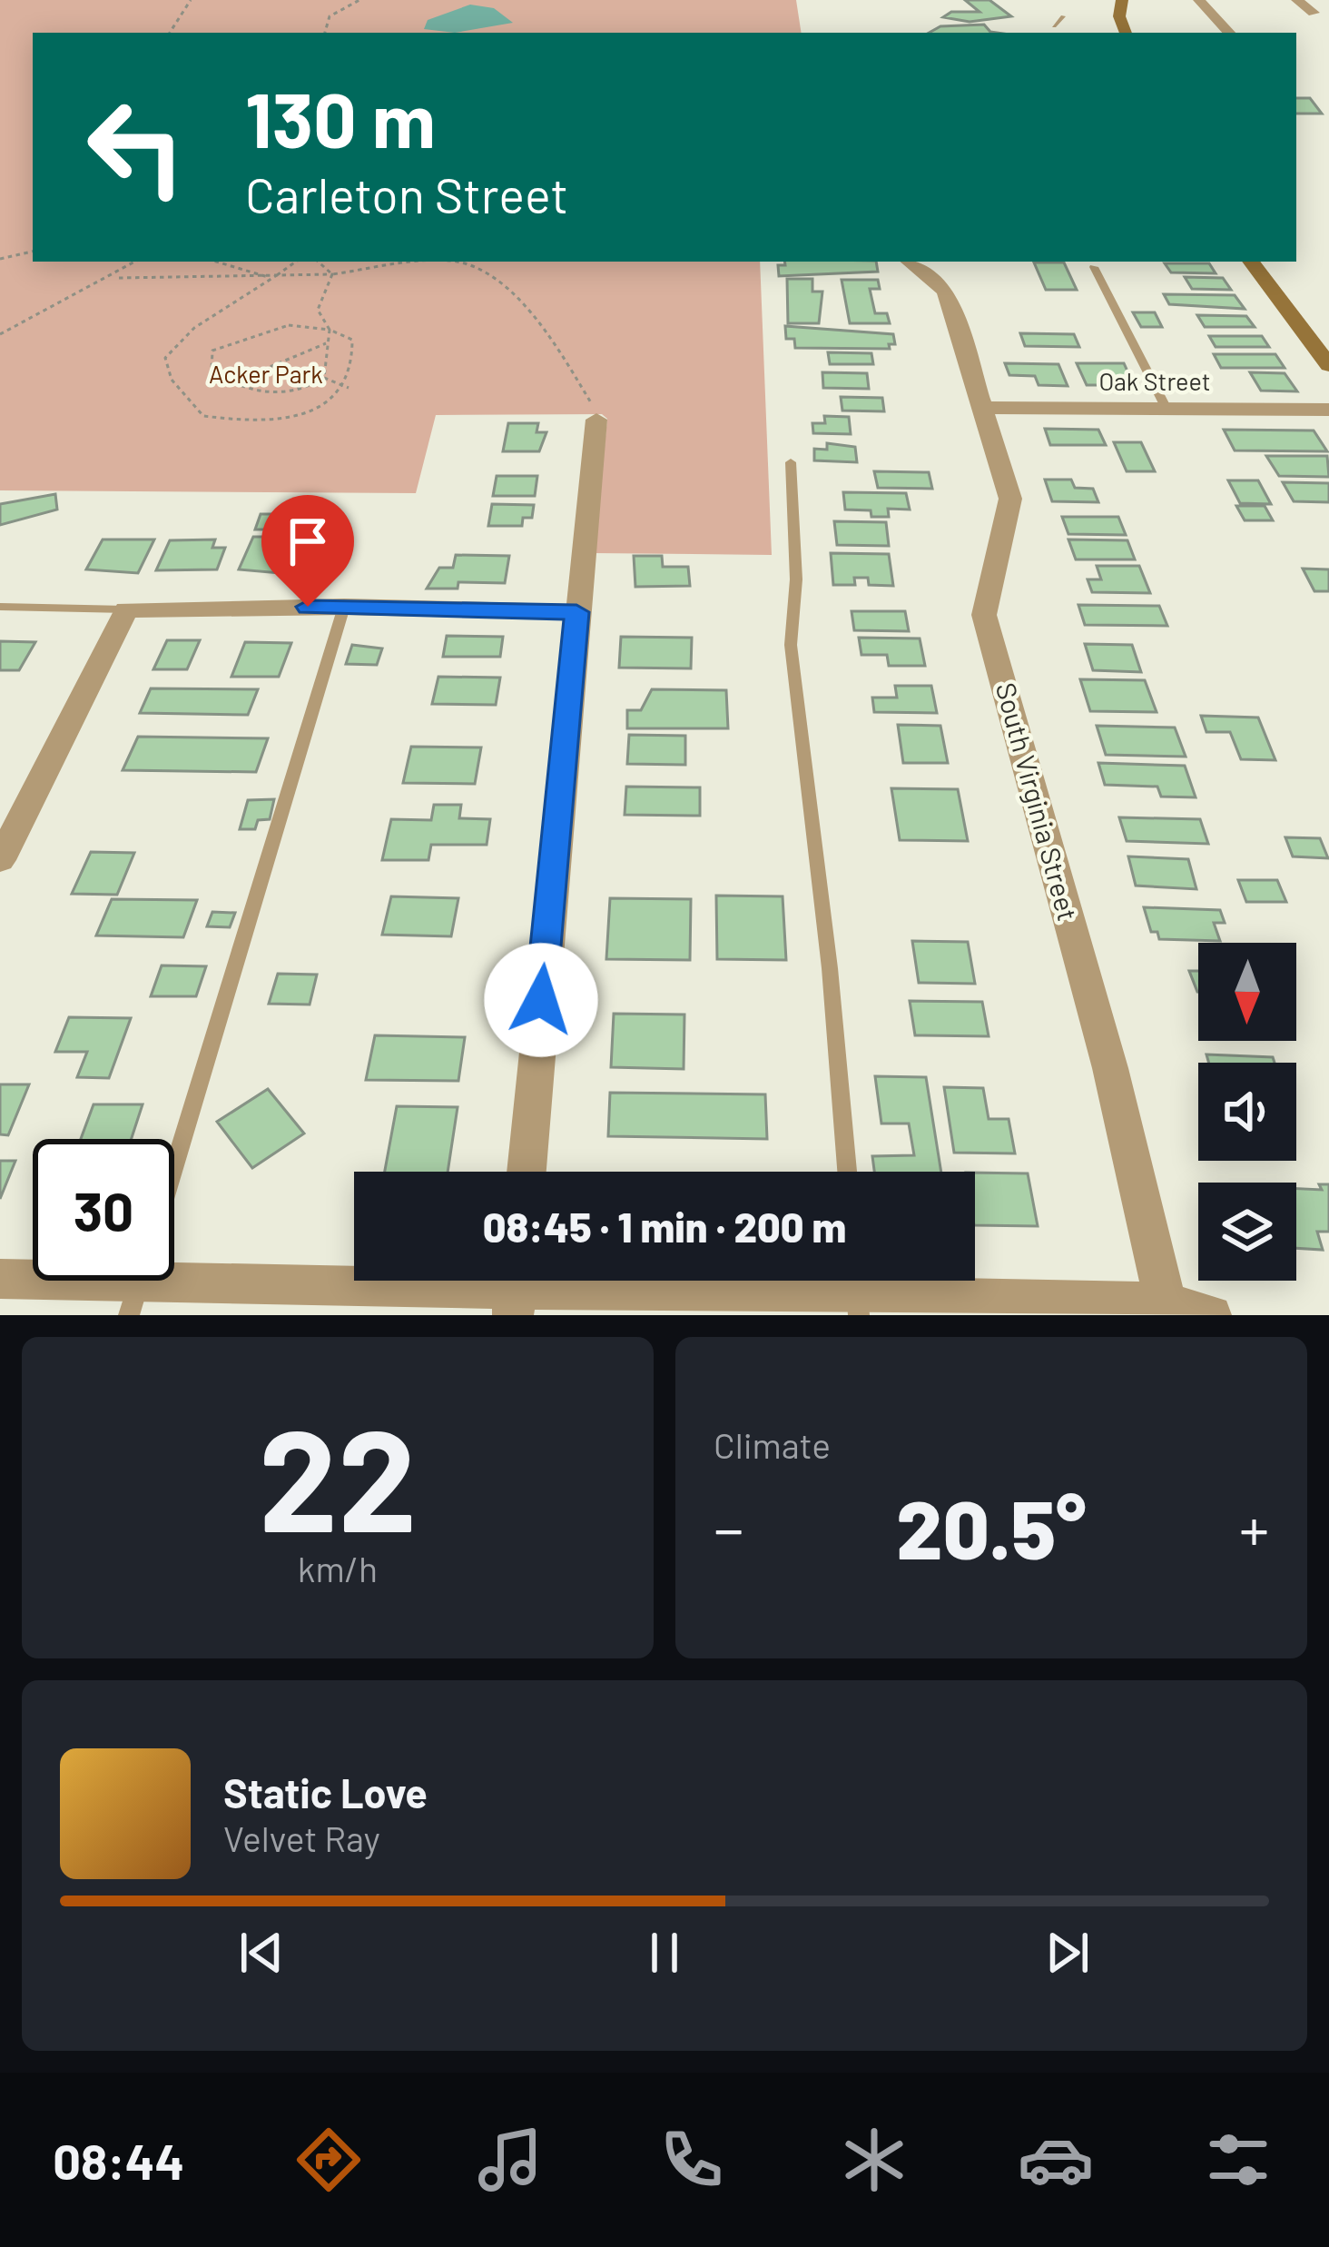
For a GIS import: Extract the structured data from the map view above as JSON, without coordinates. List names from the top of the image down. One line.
{"streets":{"street":["Oak Street","South Virginia Street"]},"crossings":[["Oak Street","South Virginia Street"]],"parks":["Acker Park"],"north":"bottom","page":{"turn":["130 m","Carleton Street"],"limit":"30","trip":"08:45 · 1 min · 200 m","tile":[["22","km/h"],"Climate"],"heat":["−","20.5°","+"],"song":["Static Love","Velvet Ray"],"tabs":"08:44"}}
